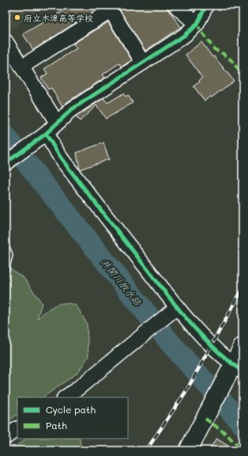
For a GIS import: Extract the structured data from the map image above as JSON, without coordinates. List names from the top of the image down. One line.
{"water":["井関川放水路"],"places":["府立木津高等学校"],"legend":["Cycle path","Path"]}
